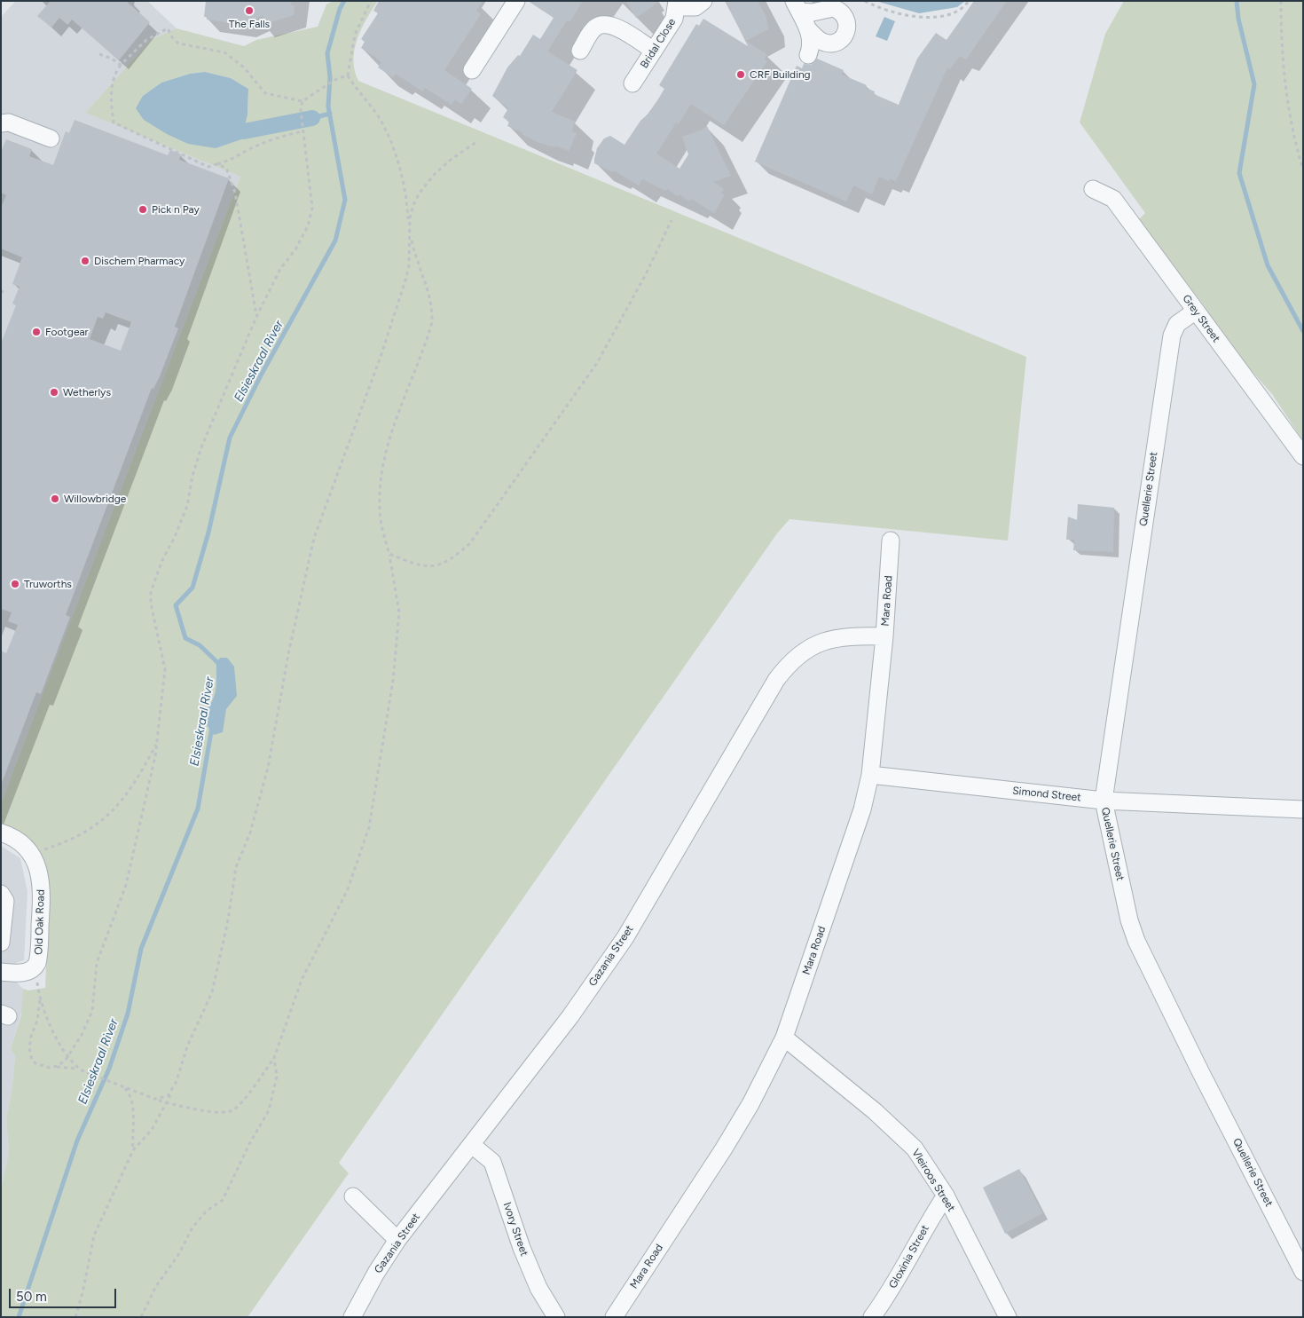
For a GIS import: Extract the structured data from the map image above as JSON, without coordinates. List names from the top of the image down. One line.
{"streets":{"street":["Bridal Close","Grey Street","Quellerie Street","Mara Road","Simond Street","Old Oak Road","Gazania Street","Vleiroos Street","Ivory Street","Gloxinia Street"]},"crossings":[["Grey Street","Quellerie Street"],["Quellerie Street","Simond Street"],["Mara Road","Simond Street"],["Mara Road","Gazania Street"],["Mara Road","Vleiroos Street"],["Gazania Street","Ivory Street"],["Vleiroos Street","Gloxinia Street"]],"water":["Elsieskraal River"],"places":["The Falls","CRF Building","Pick n Pay","Dischem Pharmacy","Footgear","Wetherlys","Willowbridge","Truworths"],"scale_bar":"50 m"}
